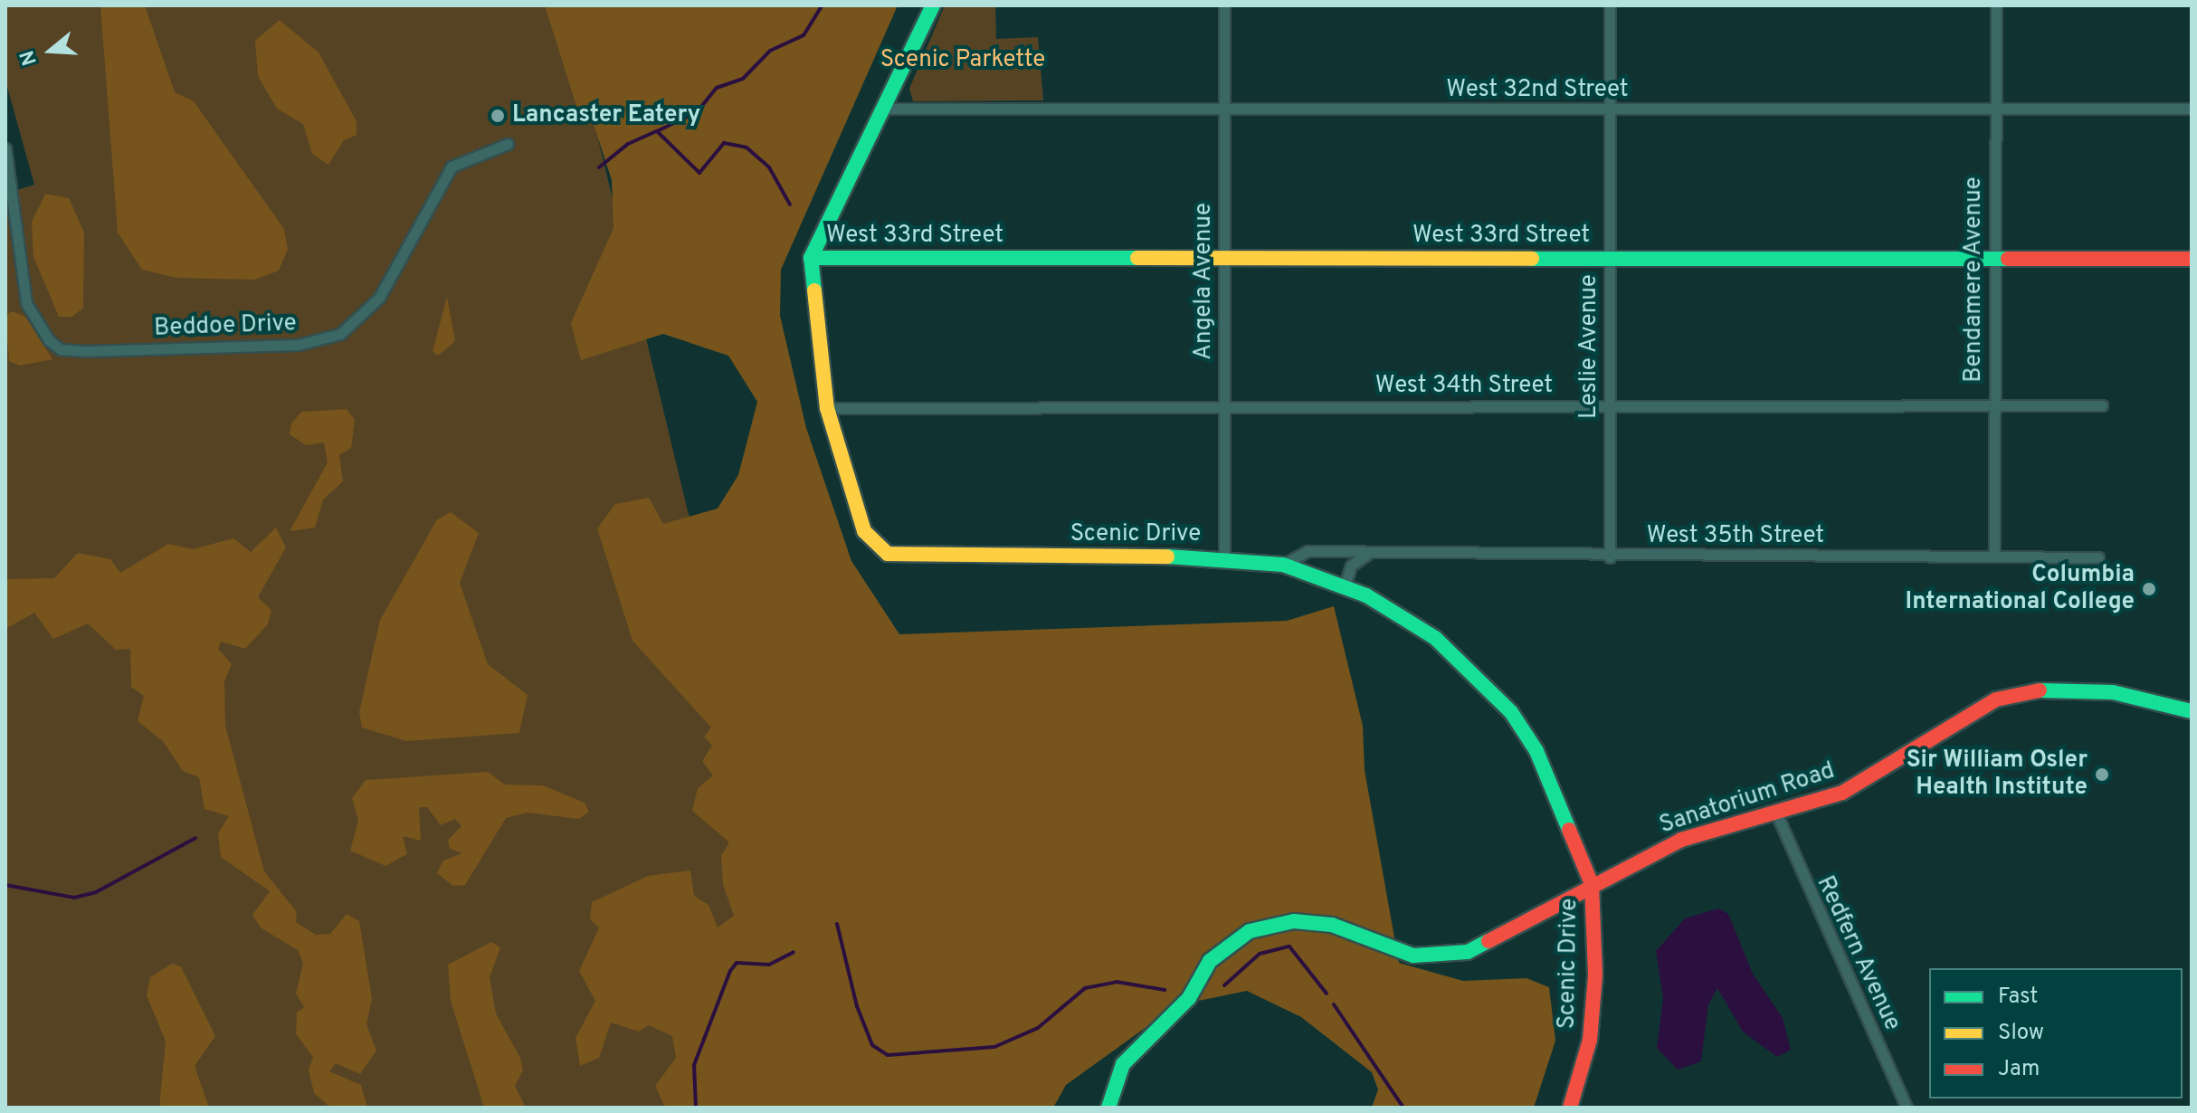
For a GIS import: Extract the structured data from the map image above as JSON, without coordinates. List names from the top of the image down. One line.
{"streets":{"street":["West 32nd Street","West 33rd Street","Bendamere Avenue","Angela Avenue","Beddoe Drive","Leslie Avenue","West 34th Street","Scenic Drive","West 35th Street","Sanatorium Road","Redfern Avenue"]},"crossings":[["West 32nd Street","Bendamere Avenue"],["West 32nd Street","Angela Avenue"],["West 32nd Street","Leslie Avenue"],["West 33rd Street","Bendamere Avenue"],["West 33rd Street","Angela Avenue"],["West 33rd Street","Leslie Avenue"],["West 33rd Street","Scenic Drive"],["Bendamere Avenue","West 34th Street"],["Bendamere Avenue","West 35th Street"],["Angela Avenue","West 34th Street"],["Angela Avenue","Scenic Drive"],["Leslie Avenue","West 34th Street"],["Leslie Avenue","West 35th Street"],["West 34th Street","Scenic Drive"],["Scenic Drive","West 35th Street"],["Scenic Drive","Sanatorium Road"],["Sanatorium Road","Redfern Avenue"]],"parks":["Scenic Parkette"],"places":["Lancaster Eatery","Columbia International College","Sir William Osler Health Institute"],"legend":["Fast","Slow","Jam"],"north":"left"}
